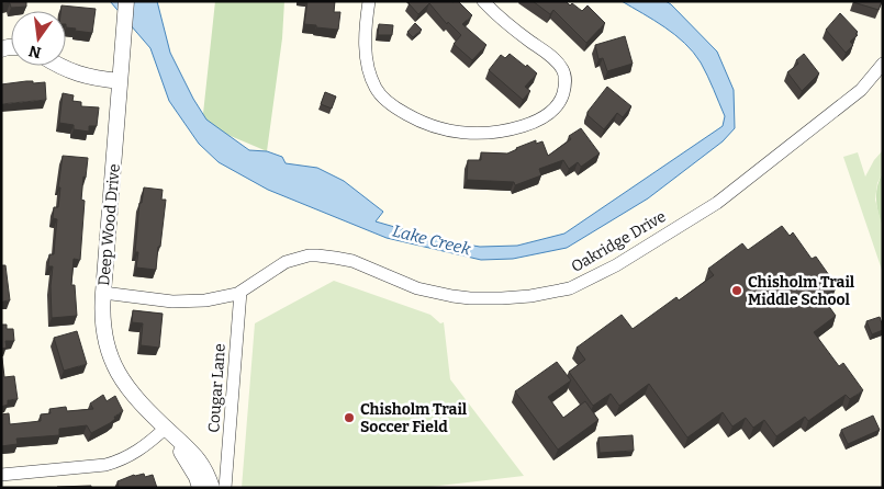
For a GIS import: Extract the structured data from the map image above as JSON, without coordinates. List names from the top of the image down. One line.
{"streets":{"street":["Deep Wood Drive","Oakridge Drive","Cougar Lane"]},"crossings":[["Deep Wood Drive","Oakridge Drive"],["Oakridge Drive","Cougar Lane"]],"water":["Lake Creek"],"places":["Chisholm Trail Middle School","Chisholm Trail Soccer Field"],"north":"bottom"}
